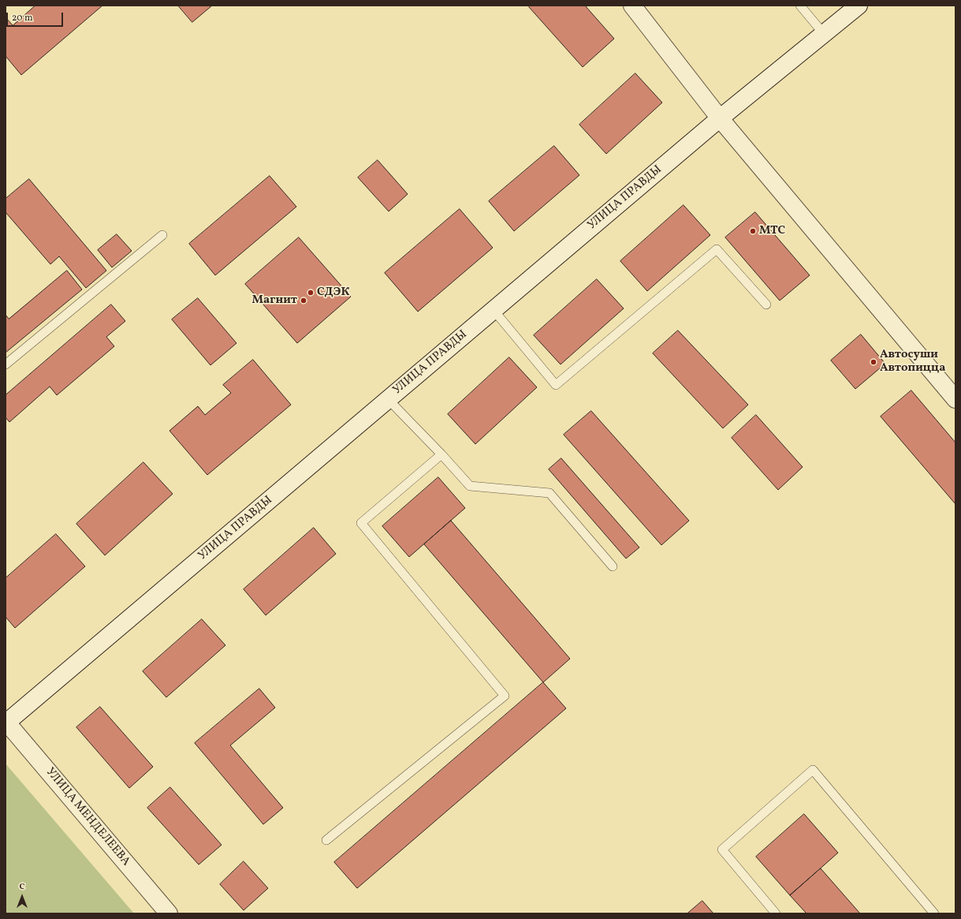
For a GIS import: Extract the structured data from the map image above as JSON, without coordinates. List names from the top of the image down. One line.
{"streets":{"street":["УЛИЦА ПРАВДЫ","УЛИЦА МЕНДЕЛЕЕВА"]},"crossings":[["УЛИЦА ПРАВДЫ","УЛИЦА МЕНДЕЛЕЕВА"]],"places":["МТС","СДЭК","Магнит","Автосуши Автопицца"],"scale_bar":"20 m","north":"top"}
